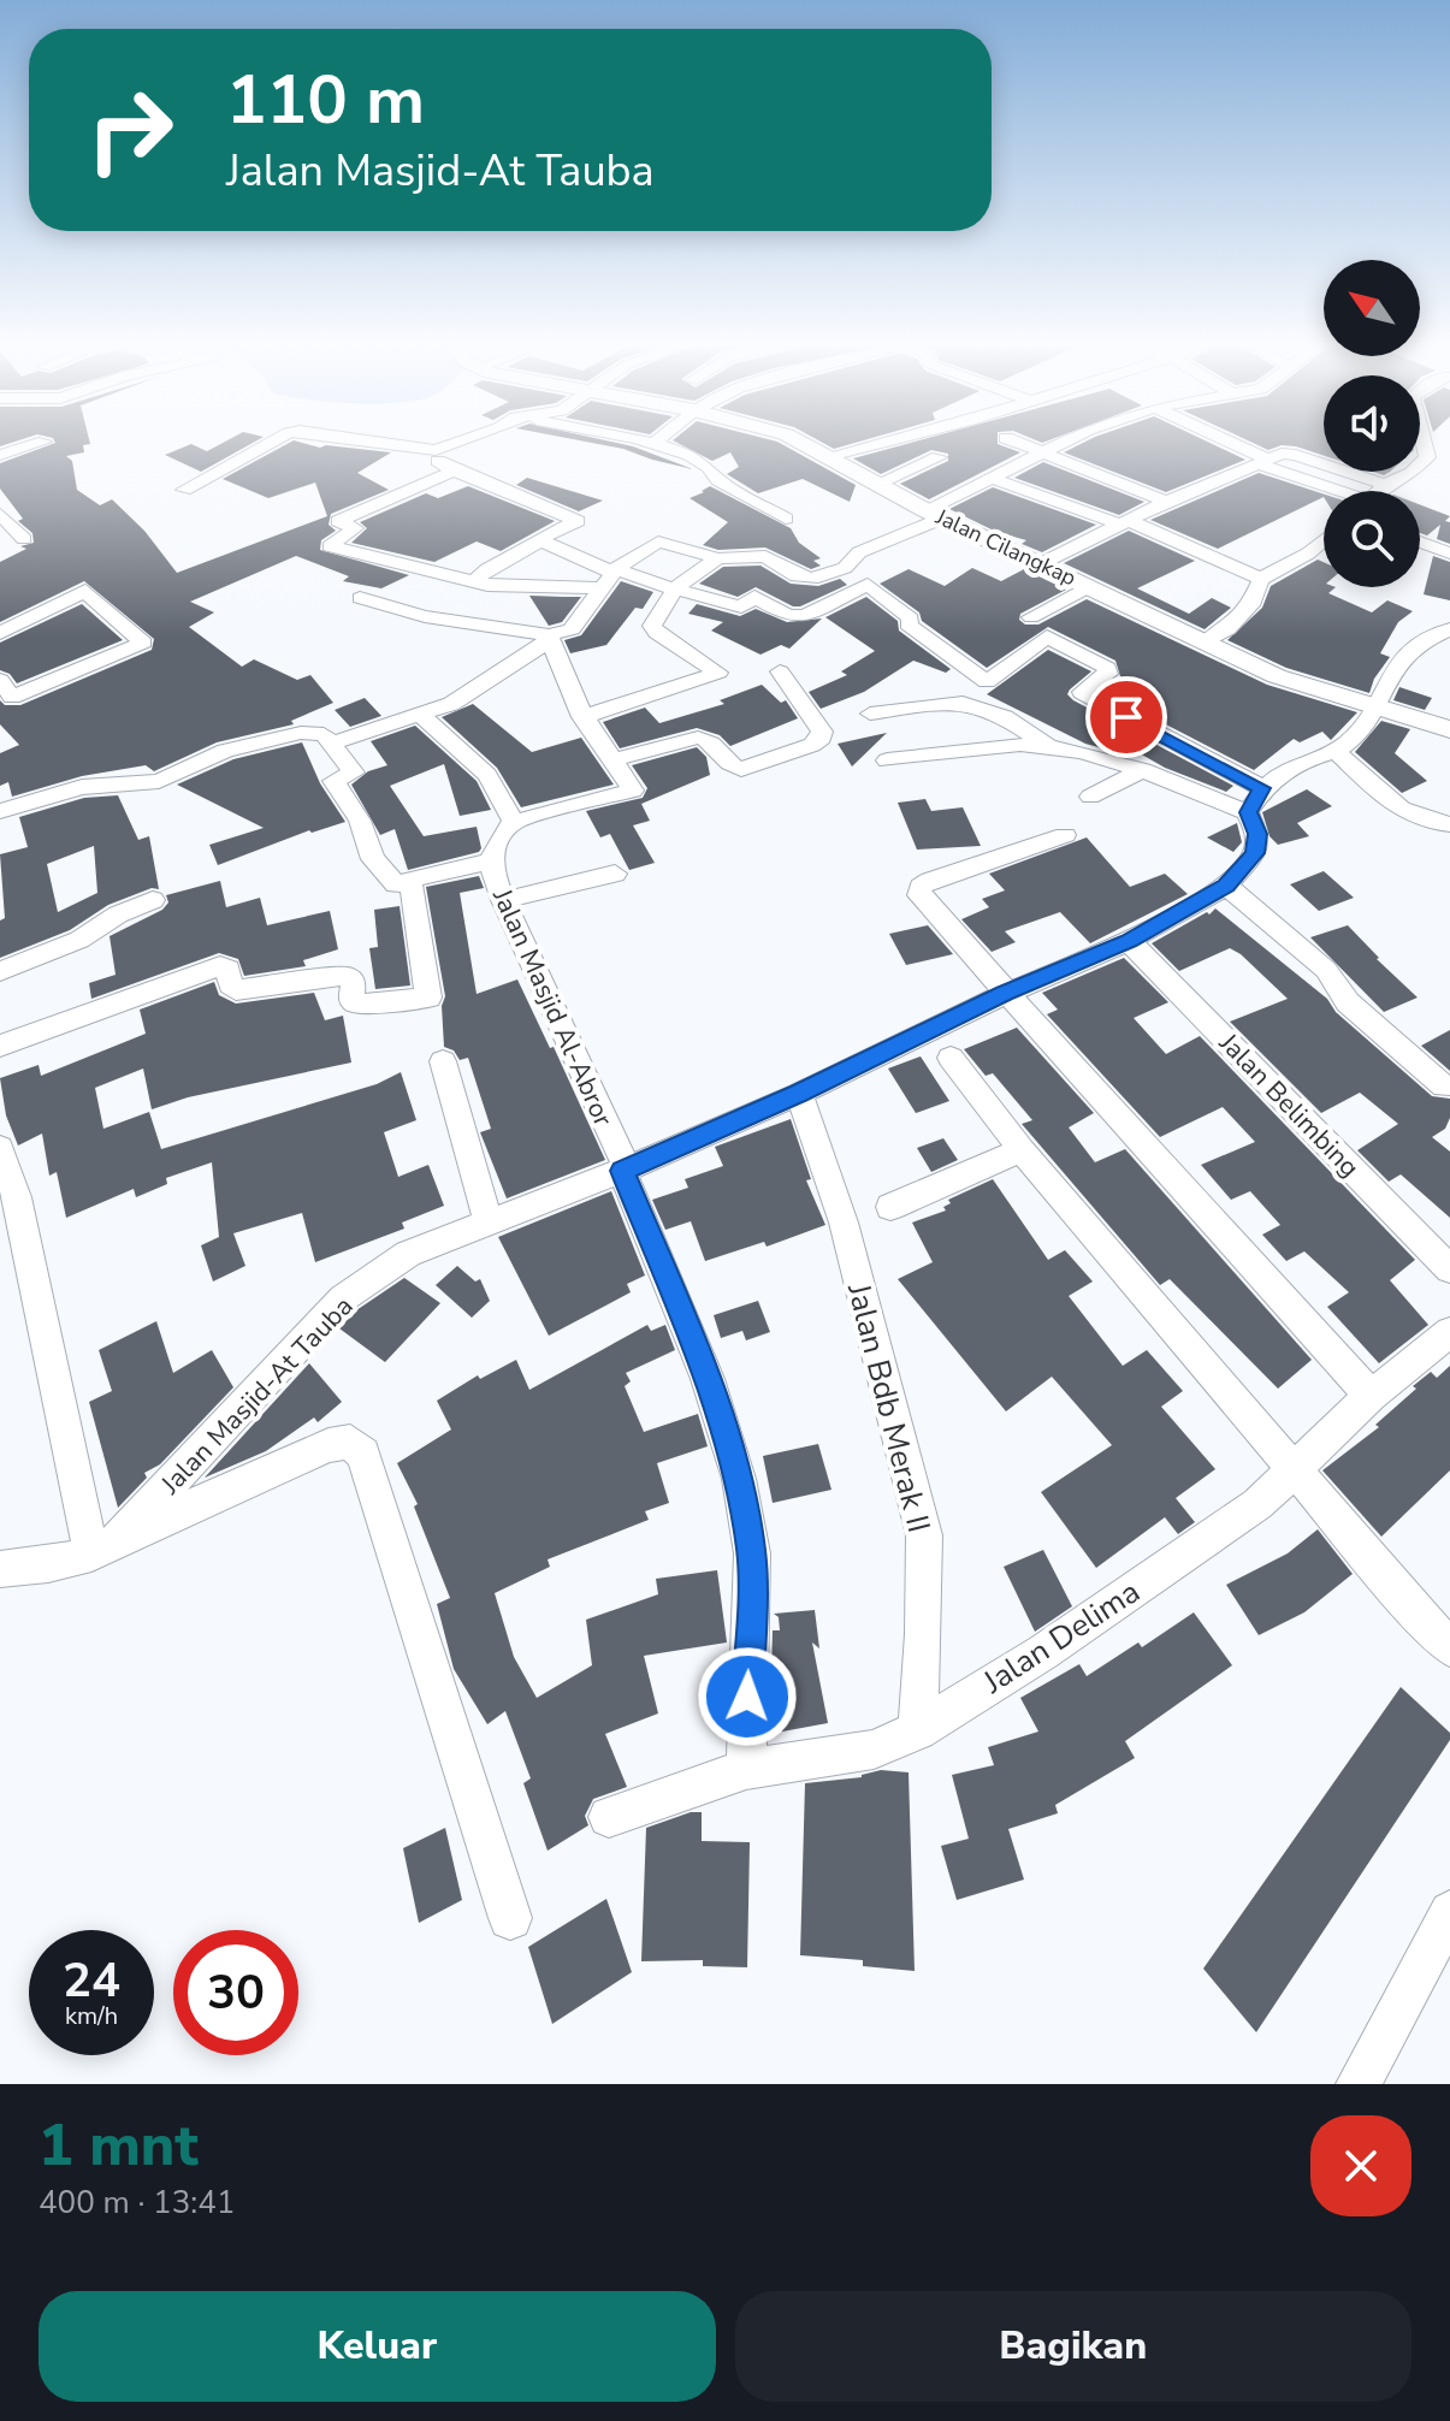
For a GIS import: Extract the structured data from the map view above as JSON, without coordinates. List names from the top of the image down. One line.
{"streets":{"street":["Jalan Cilangkap","Jalan Masjid Al-Abror","Jalan Belimbing","Jalan Masjid-At Tauba","Jalan Bdb Merak II","Jalan Delima"]},"crossings":[["Jalan Masjid Al-Abror","Jalan Masjid-At Tauba"],["Jalan Masjid Al-Abror","Jalan Delima"],["Jalan Belimbing","Jalan Masjid-At Tauba"],["Jalan Masjid-At Tauba","Jalan Bdb Merak II"],["Jalan Bdb Merak II","Jalan Delima"]],"north":"top left","page":{"turn":["110 m","Jalan Masjid-At Tauba"],"speed":"24 km/h","limit":"30","heading":["1 mnt","400 m · 13:41"],"buttons":["Keluar","Bagikan"]}}
